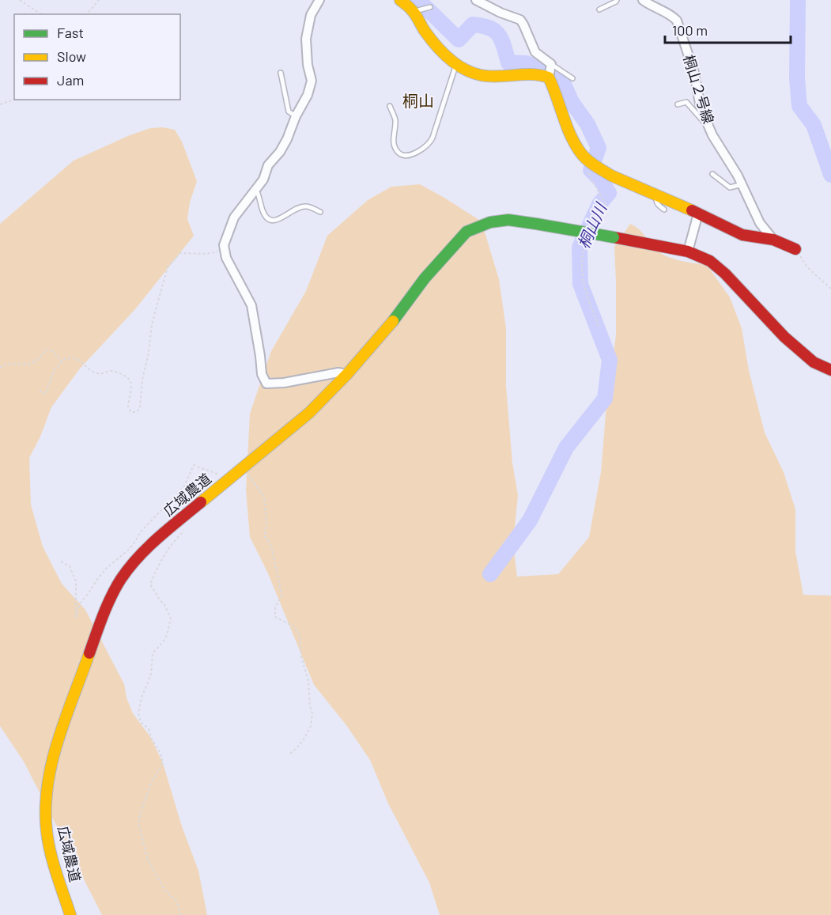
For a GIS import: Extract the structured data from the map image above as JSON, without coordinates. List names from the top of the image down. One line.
{"streets":{"street":["桐山２号線","広域農道"]},"districts":["桐山"],"water":["桐山川"],"legend":["Fast","Slow","Jam"],"scale_bar":"100 m"}
